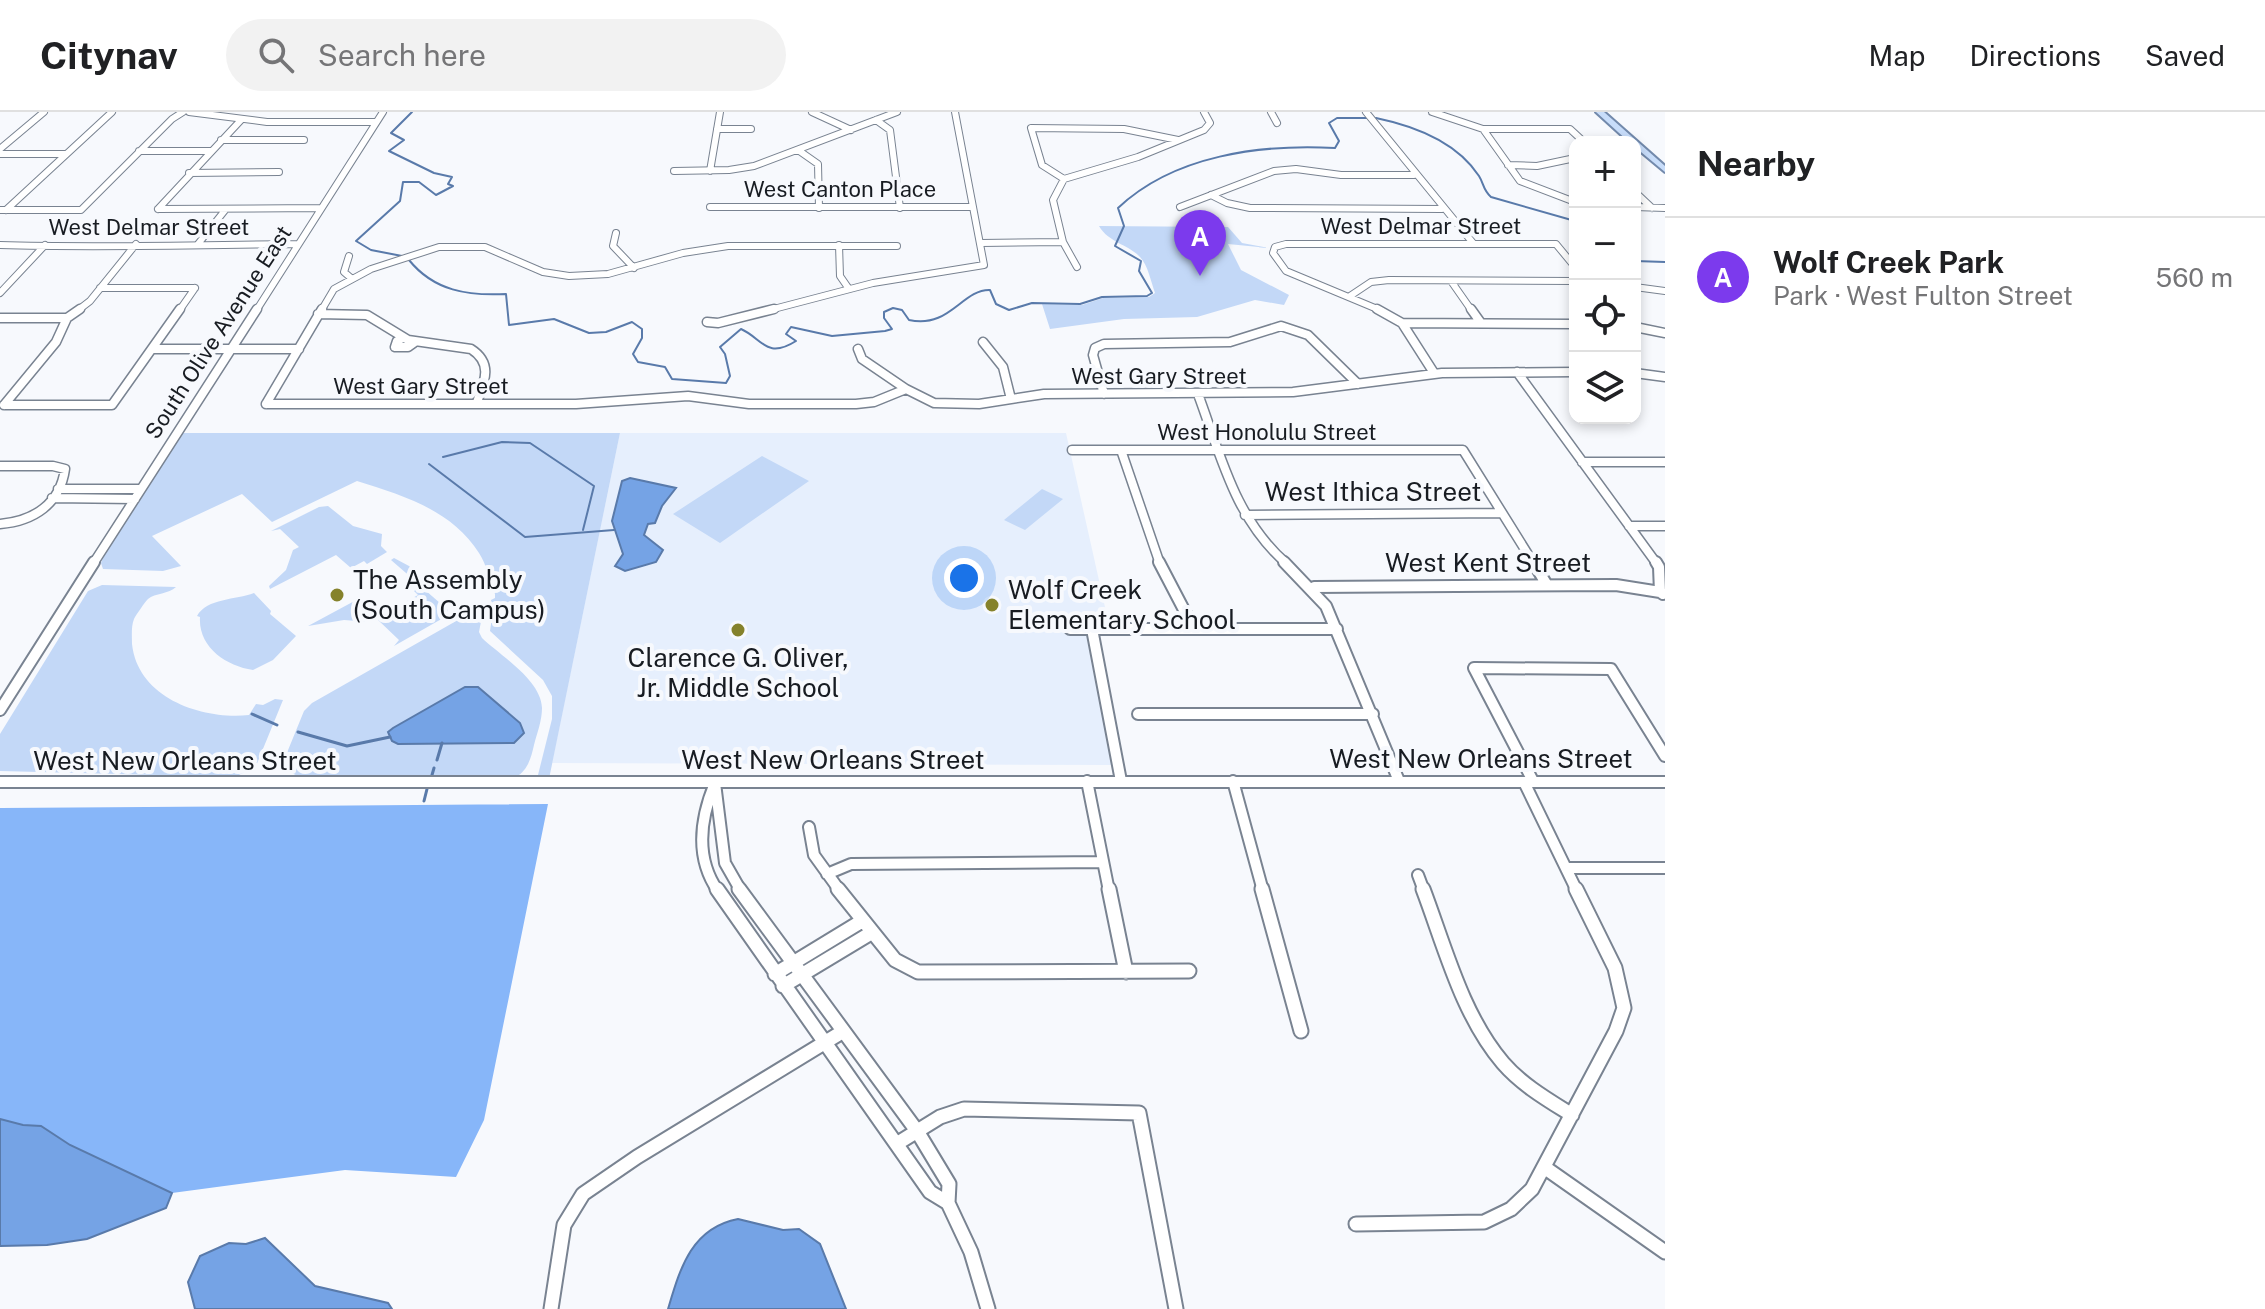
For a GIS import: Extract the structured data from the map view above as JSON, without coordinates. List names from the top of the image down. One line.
{"streets":{"street":["West Canton Place","West Delmar Street","South Olive Avenue East","West Gary Street","West Honolulu Street","West Ithica Street","West Kent Street","West New Orleans Street"]},"crossings":[["West Delmar Street","South Olive Avenue East"],["West Honolulu Street","West Ithica Street"]],"places":["The Assembly (South Campus)","Wolf Creek Elementary School","Clarence G. Oliver, Jr. Middle School"],"page":{"header":"Citynav","search":"Search here","nav":["Map","Directions","Saved"],"heading":"Nearby","map_buttons":["+","−"],"pins":"A","list":[{"mark":"A","name":"Wolf Creek Park","note":"Park · West Fulton Street","value":"560 m"}]}}
